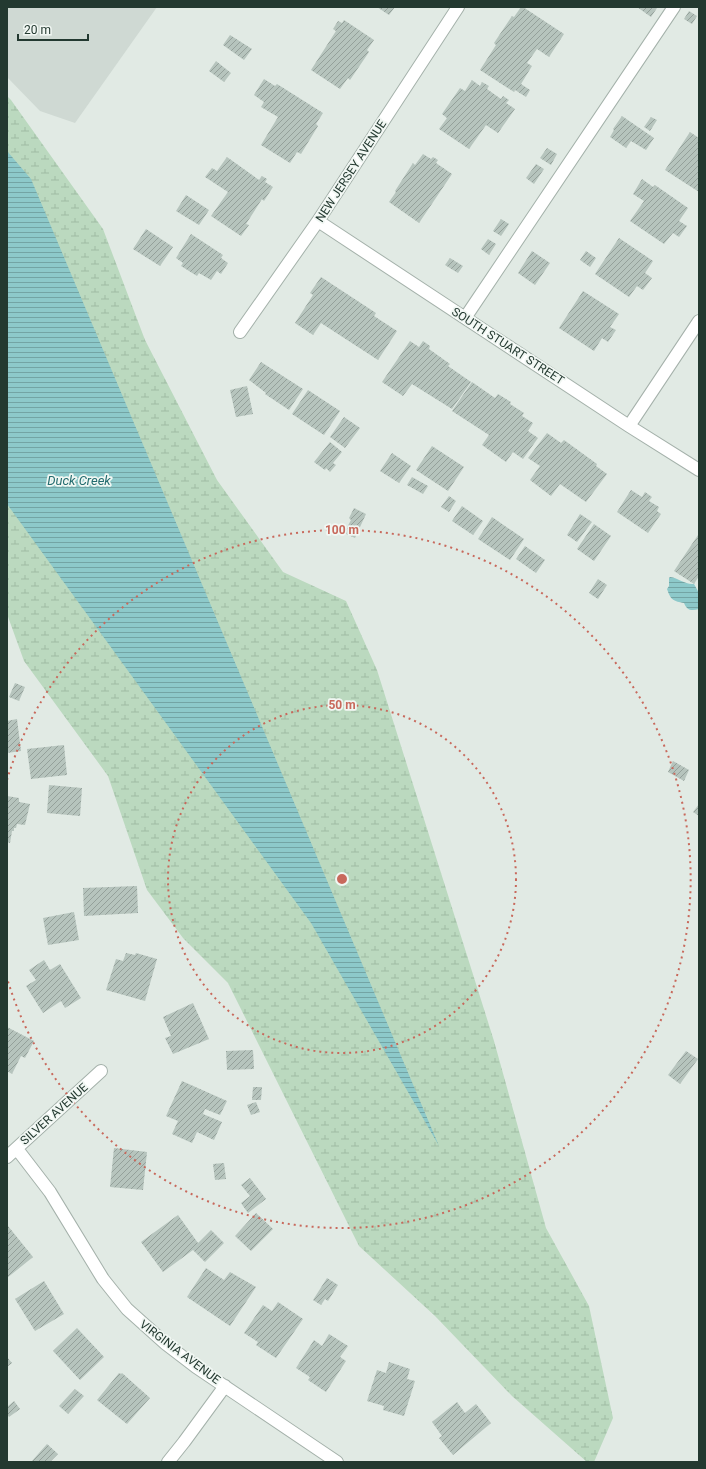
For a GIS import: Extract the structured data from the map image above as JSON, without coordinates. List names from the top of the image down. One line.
{"streets":{"street":["NEW JERSEY AVENUE","SOUTH STUART STREET","SILVER AVENUE","VIRGINIA AVENUE"]},"crossings":[["NEW JERSEY AVENUE","SOUTH STUART STREET"],["SILVER AVENUE","VIRGINIA AVENUE"]],"water":["Duck Creek"],"scale_bar":"20 m","rings":["100 m","50 m"]}
